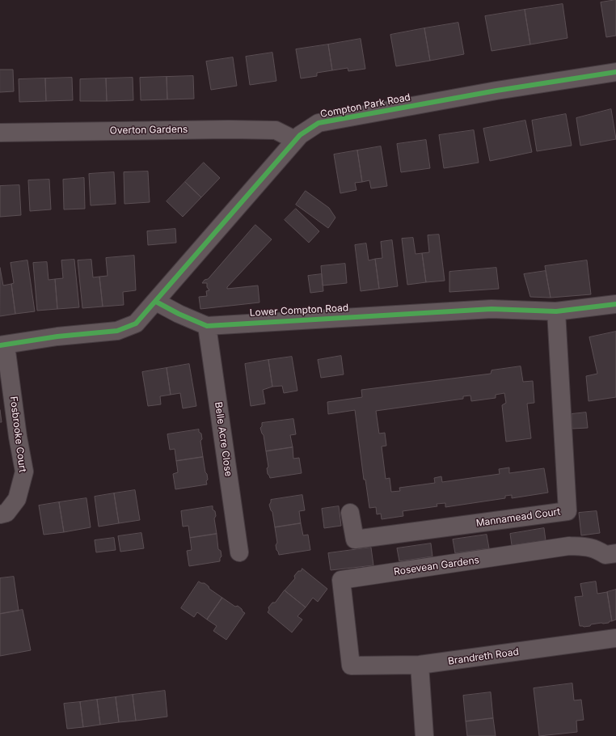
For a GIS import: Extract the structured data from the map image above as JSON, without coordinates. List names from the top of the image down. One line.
{"streets":{"street":["Compton Park Road","Overton Gardens","Lower Compton Road","Fosbrooke Court","Belle Acre Close","Mannamead Court","Rosevean Gardens","Brandreth Road"]},"crossings":[["Compton Park Road","Overton Gardens"],["Compton Park Road","Lower Compton Road"],["Lower Compton Road","Belle Acre Close"],["Lower Compton Road","Mannamead Court"],["Rosevean Gardens","Brandreth Road"]]}
